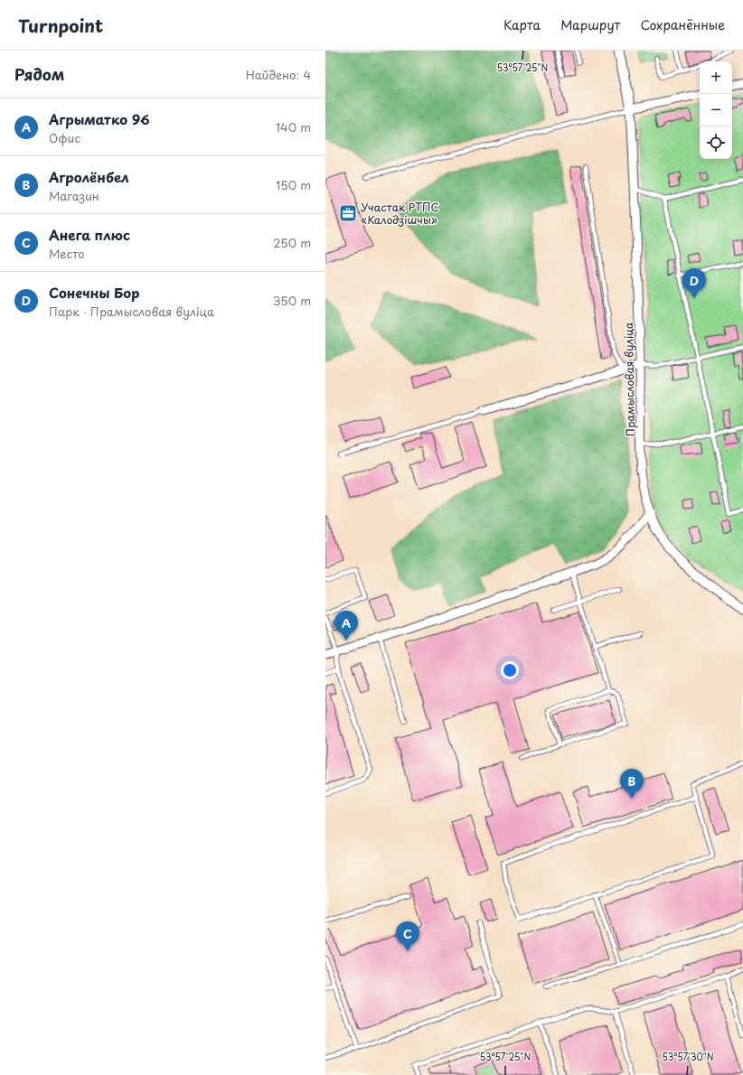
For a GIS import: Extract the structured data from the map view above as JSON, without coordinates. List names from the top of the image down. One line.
{"streets":{"street":["Прамысловая вуліца"]},"places":{"office":["Участак РТПС «Калодзішчы»"]},"page":{"header":"Turnpoint","nav":["Карта","Маршрут","Сохранённые"],"heading":["Рядом","Найдено: 4"],"map_buttons":["+","−"],"list":[{"mark":"A","name":"Агрыматко 96","note":"Офис","value":"140 m"},{"mark":"B","name":"Агролёнбел","note":"Магазин","value":"150 m"},{"mark":"C","name":"Анега плюс","note":"Место","value":"250 m"},{"mark":"D","name":"Сонечны Бор","note":"Парк · Прамысловая вуліца","value":"350 m"}],"pins":["D","A","B","C"]},"coordinates":["53°57'25\"N","53°57'30\"N"]}
